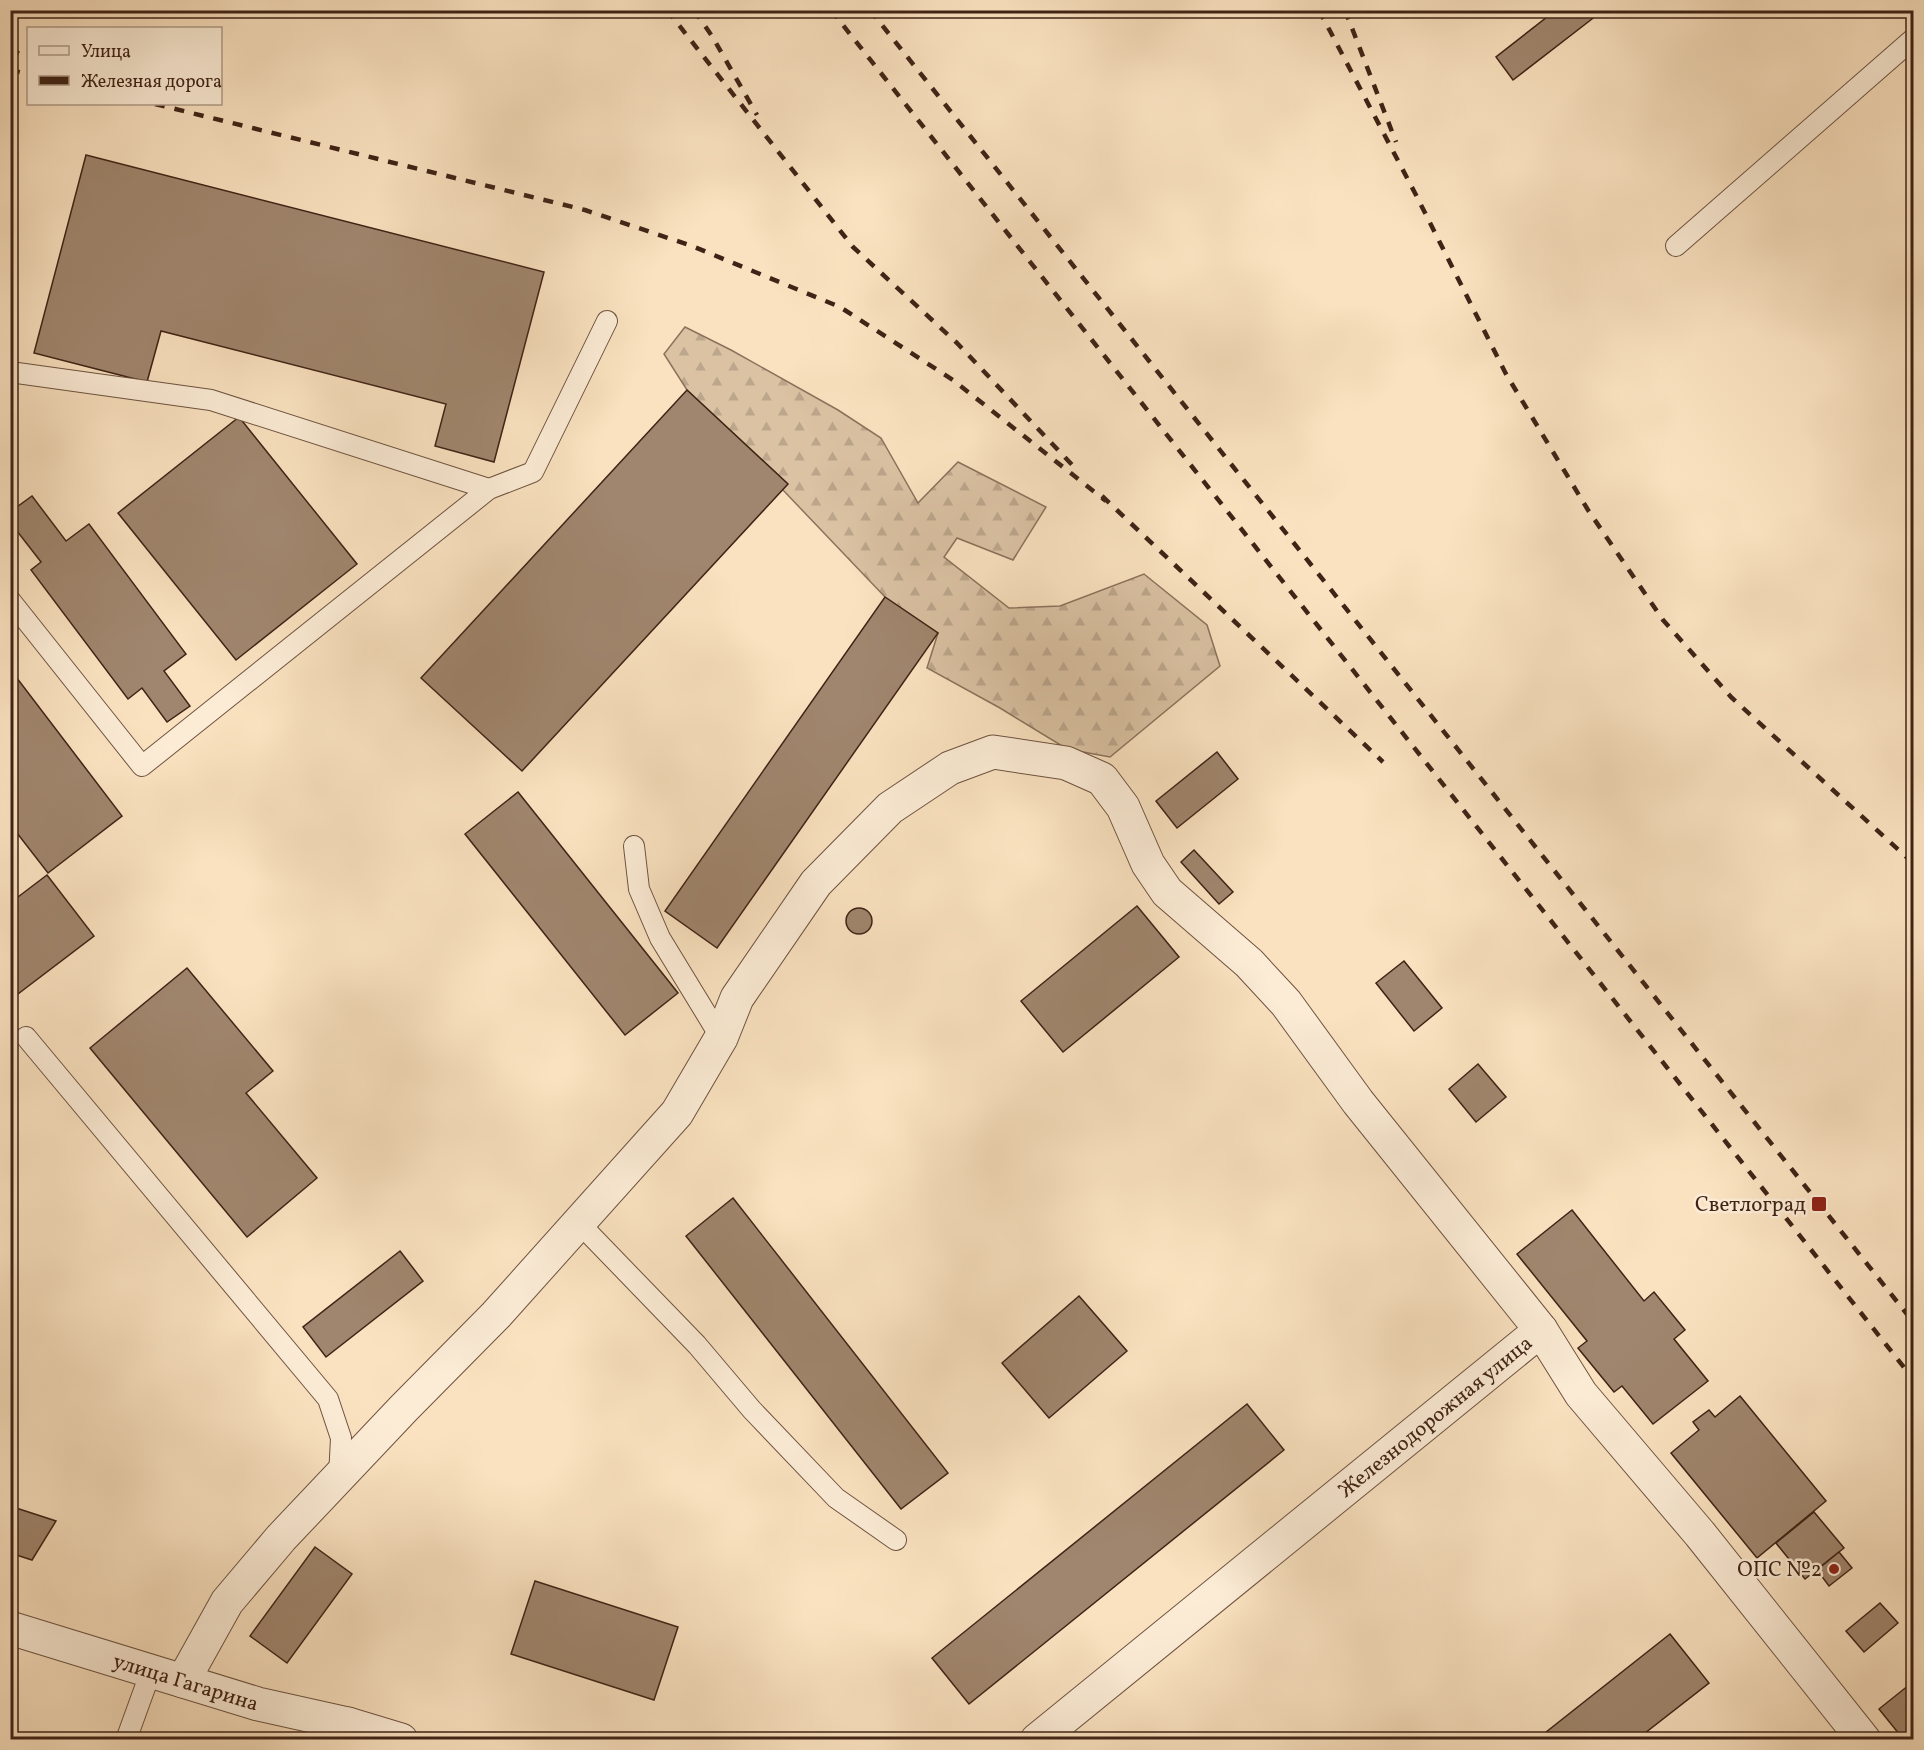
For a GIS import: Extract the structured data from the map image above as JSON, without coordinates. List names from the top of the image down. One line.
{"streets":{"street":["Железнодорожная улица","улица Гагарина"]},"places":{"transit":["Светлоград"],"other":["ОПС №2"]},"legend":["Улица","Железная дорога"]}
